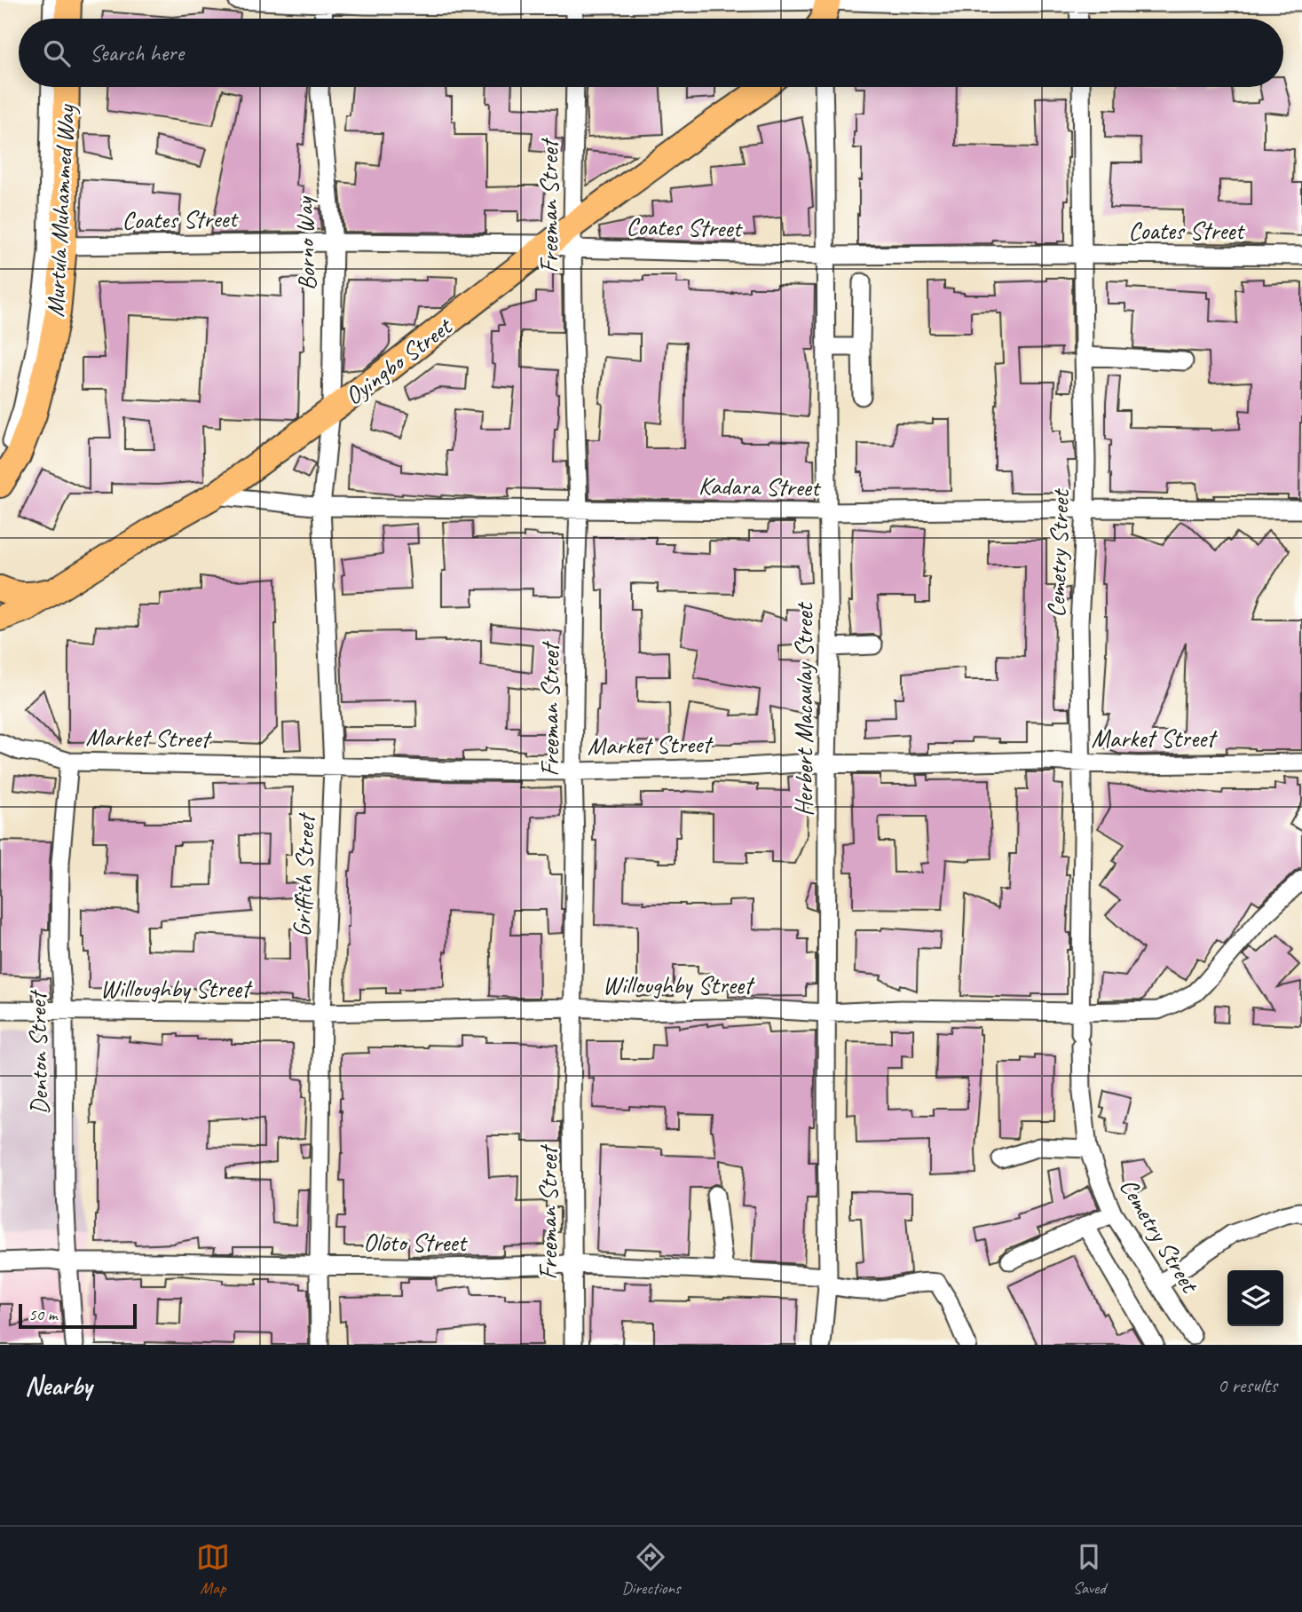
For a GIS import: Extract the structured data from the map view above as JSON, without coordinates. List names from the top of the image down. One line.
{"streets":{"highway":["Murtula Muhammed Way","Oyingbo Street"],"street":["Freeman Street","Coates Street","Borno Way","Kadara Street","Cemetry Street","Herbert Macaulay Street","Market Street","Griffith Street","Willoughby Street","Denton Street","Oloto Street"]},"crossings":[["Freeman Street","Coates Street"],["Freeman Street","Oyingbo Street"],["Freeman Street","Kadara Street"],["Freeman Street","Market Street"],["Freeman Street","Willoughby Street"],["Freeman Street","Oloto Street"],["Murtula Muhammed Way","Coates Street"],["Coates Street","Borno Way"],["Coates Street","Oyingbo Street"],["Coates Street","Cemetry Street"],["Coates Street","Herbert Macaulay Street"],["Borno Way","Oyingbo Street"],["Borno Way","Griffith Street"],["Oyingbo Street","Kadara Street"],["Oyingbo Street","Griffith Street"],["Kadara Street","Cemetry Street"],["Kadara Street","Herbert Macaulay Street"],["Kadara Street","Griffith Street"],["Cemetry Street","Market Street"],["Cemetry Street","Willoughby Street"],["Herbert Macaulay Street","Market Street"],["Herbert Macaulay Street","Willoughby Street"],["Herbert Macaulay Street","Oloto Street"],["Market Street","Griffith Street"],["Market Street","Denton Street"],["Griffith Street","Willoughby Street"],["Griffith Street","Oloto Street"],["Willoughby Street","Denton Street"],["Denton Street","Oloto Street"]],"scale_bar":"50 m","page":{"search":"Search here","scale":"50 m","heading":["Nearby","0 results"],"nav":["Map","Directions","Saved"]}}
